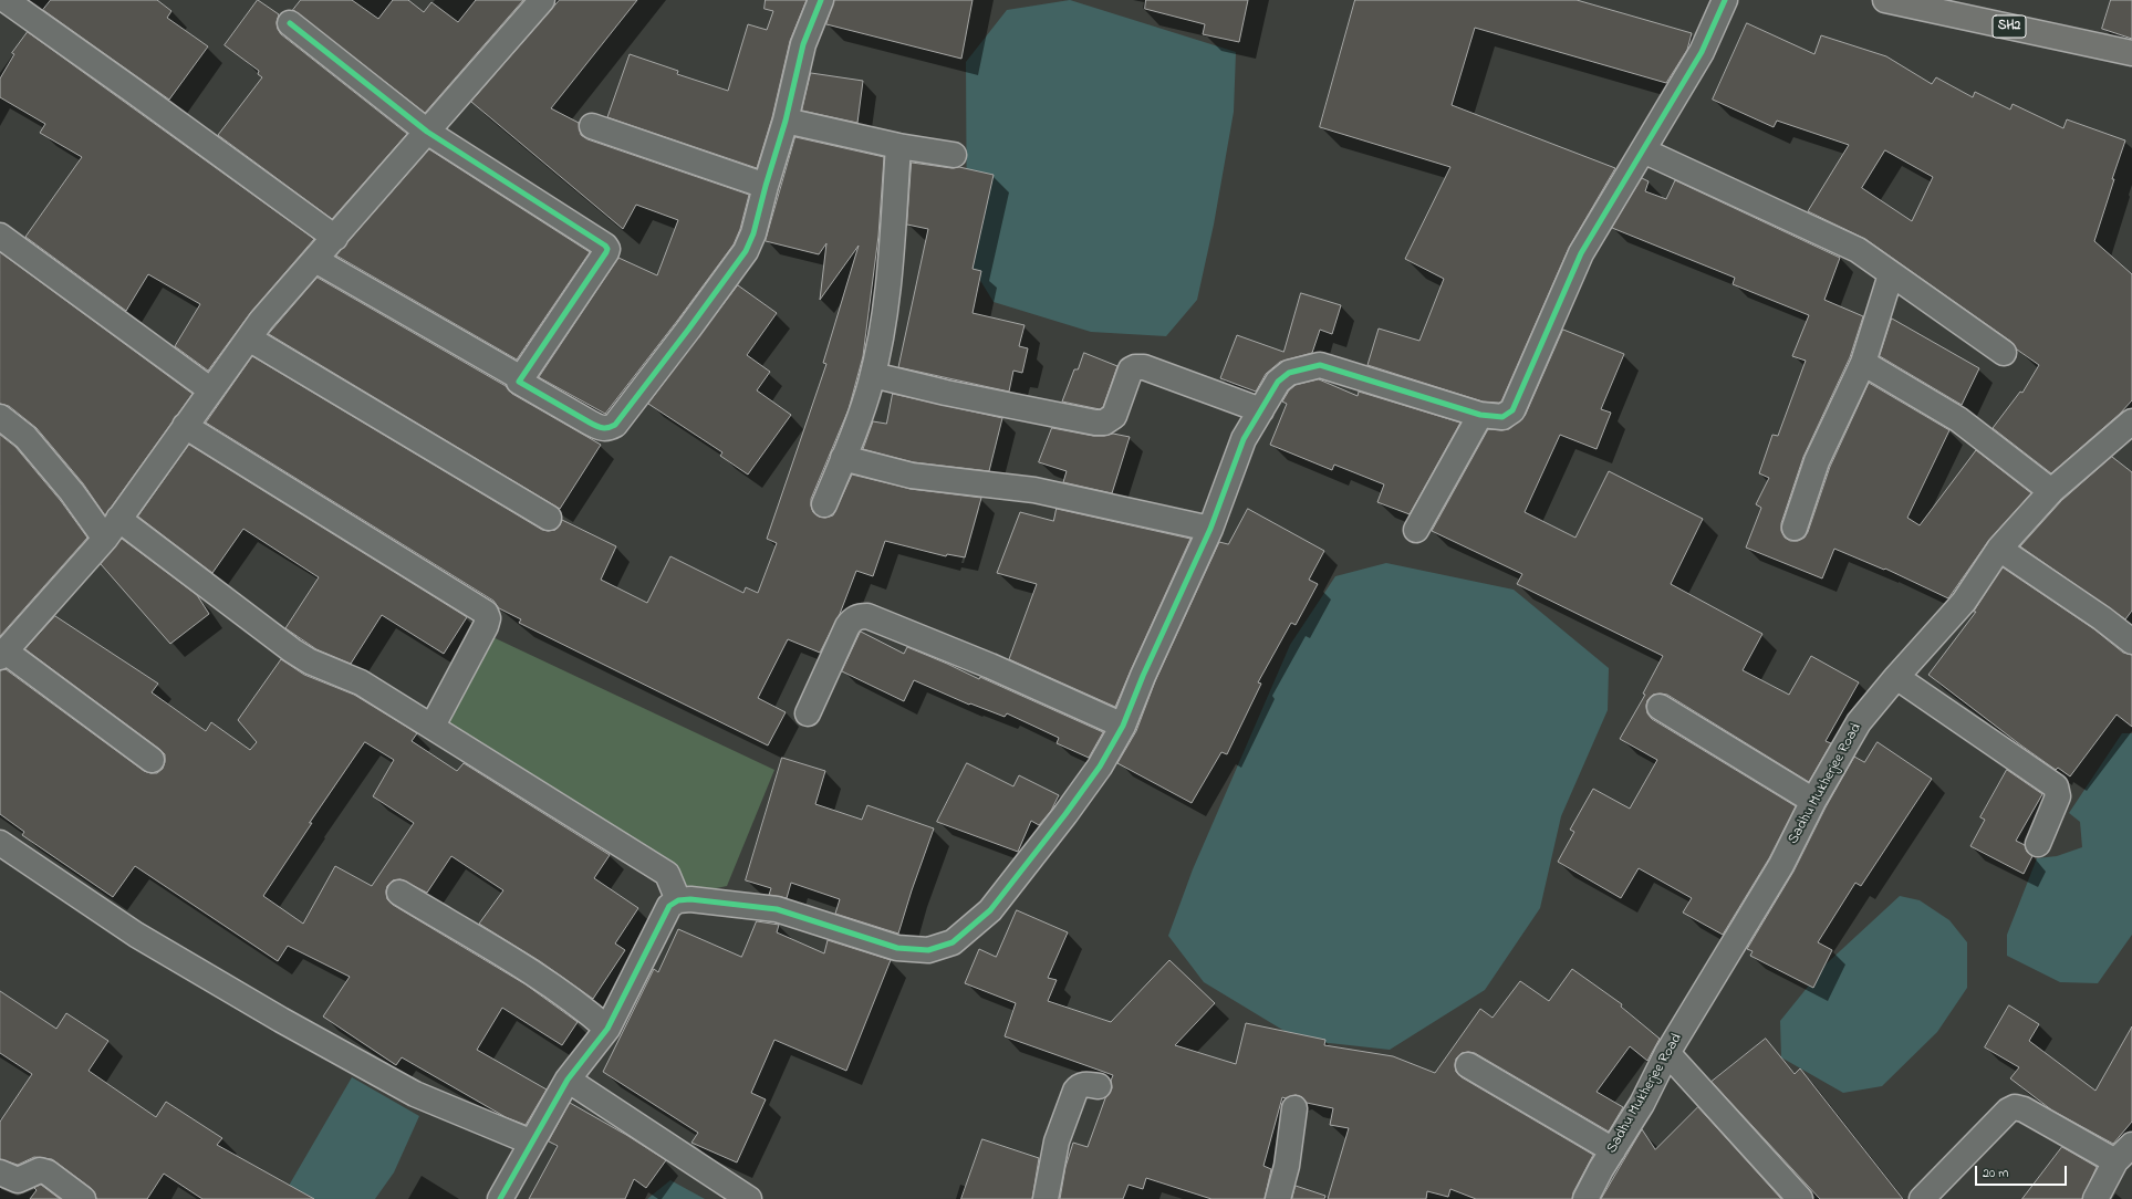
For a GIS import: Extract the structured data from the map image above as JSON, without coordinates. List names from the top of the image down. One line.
{"streets":{"main road":["SH2"],"street":["Sadhu Mukherjee Road"]},"scale_bar":"20 m"}
